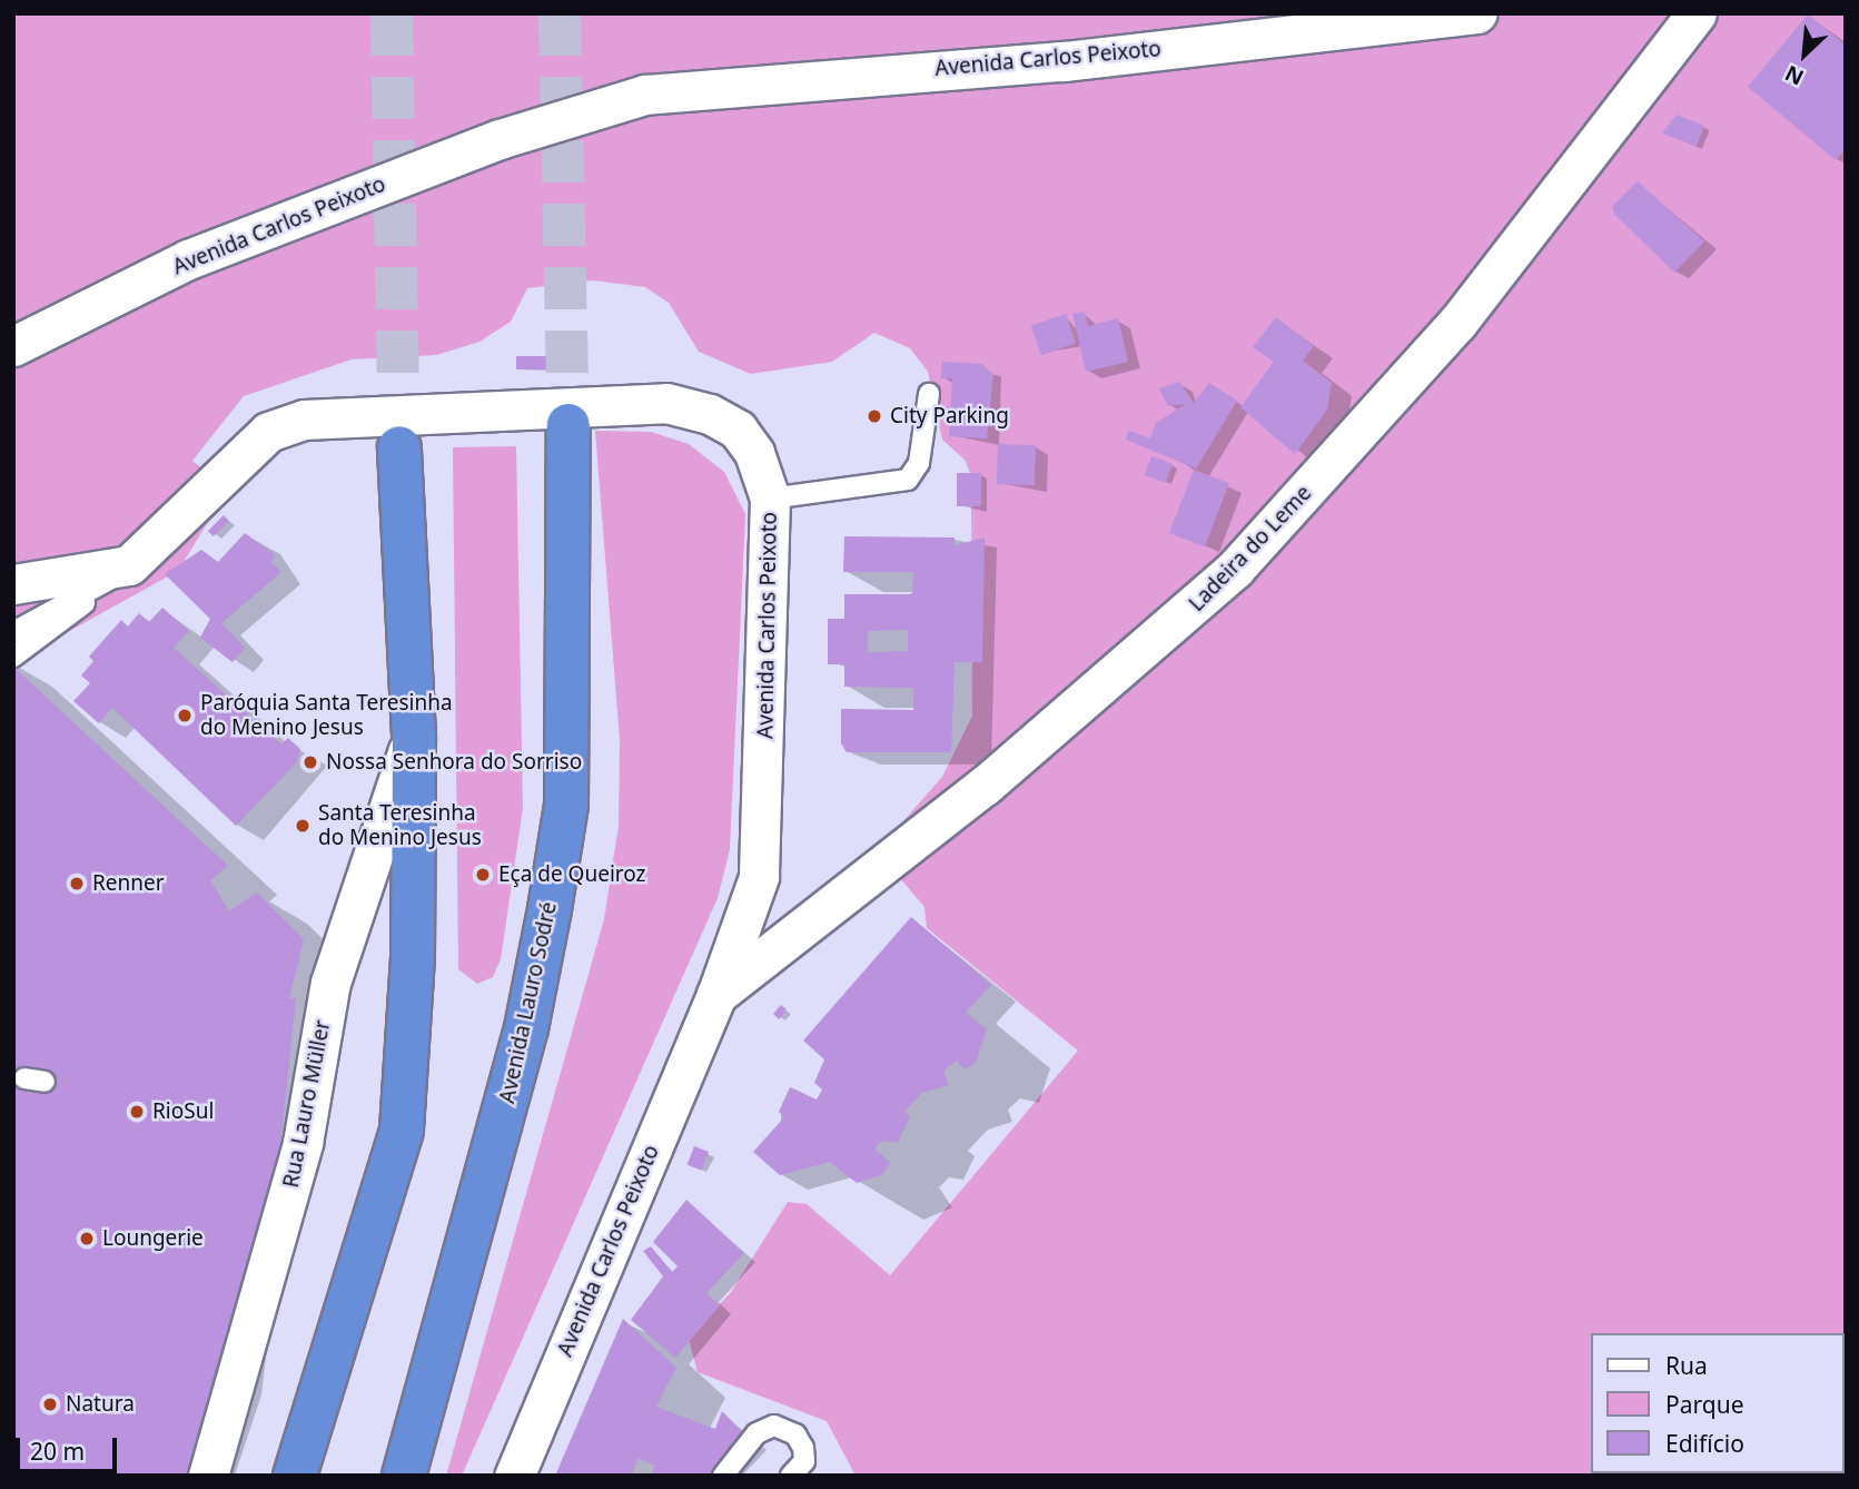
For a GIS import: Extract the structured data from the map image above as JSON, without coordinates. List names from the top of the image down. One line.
{"streets":{"highway":["Avenida Lauro Sodré"],"street":["Avenida Carlos Peixoto","Ladeira do Leme","Rua Lauro Müller"]},"crossings":[["Avenida Carlos Peixoto","Ladeira do Leme"]],"places":["City Parking","Paróquia Santa Teresinha do Menino Jesus","Nossa Senhora do Sorriso","Santa Teresinha do Menino Jesus","Eça de Queiroz","Renner","RioSul","Loungerie","Natura"],"legend":["Rua","Parque","Edifício"],"scale_bar":"20 m","north":"bottom left"}
